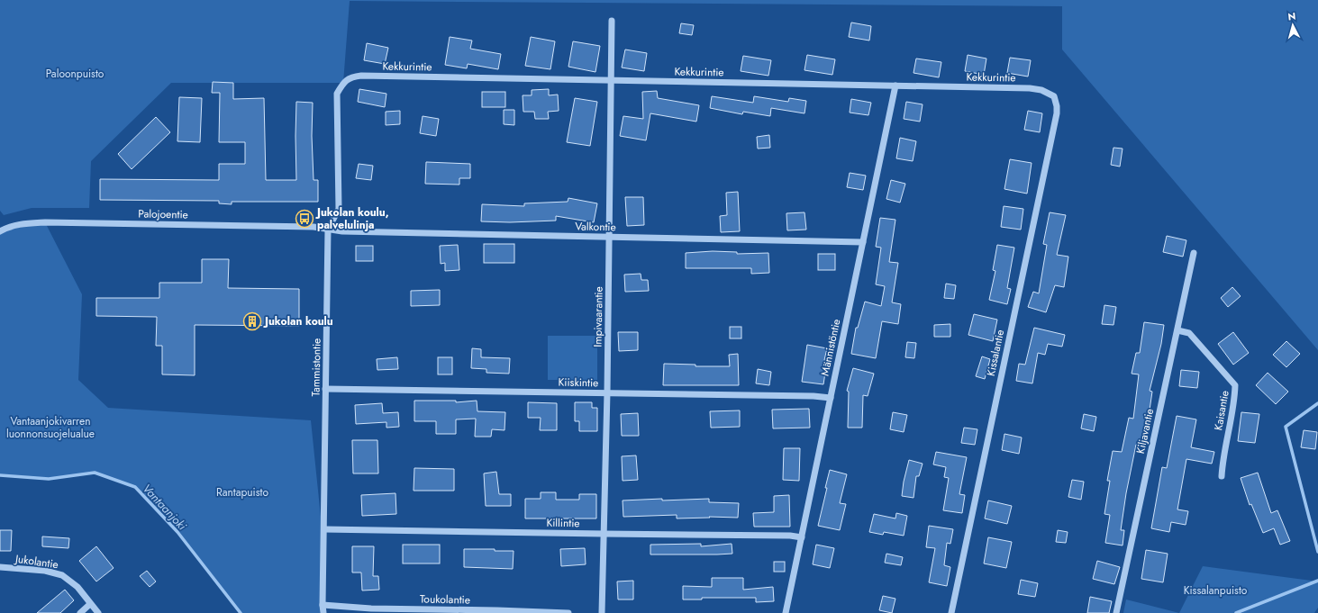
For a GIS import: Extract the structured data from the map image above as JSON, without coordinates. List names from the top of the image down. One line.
{"streets":{"street":["Kekkurintie","Palojoentie","Valkontie","Impivaarantie","Männistöntie","Kissalantie","Tammistontie","Kiiskintie","Kaisantie","Kiljavantie","Killintie","Jukolantie","Toukolantie"]},"crossings":[["Kekkurintie","Impivaarantie"],["Kekkurintie","Männistöntie"],["Kekkurintie","Kissalantie"],["Kekkurintie","Tammistontie"],["Palojoentie","Valkontie"],["Palojoentie","Tammistontie"],["Valkontie","Impivaarantie"],["Valkontie","Männistöntie"],["Valkontie","Tammistontie"],["Impivaarantie","Kiiskintie"],["Impivaarantie","Killintie"],["Männistöntie","Kiiskintie"],["Männistöntie","Killintie"],["Tammistontie","Kiiskintie"],["Tammistontie","Killintie"],["Tammistontie","Toukolantie"],["Kaisantie","Kiljavantie"]],"water":["Vantaanjoki"],"parks":["Paloonpuisto","Vantaanjokivarren luonnonsuojelualue","Rantapuisto","Kissalanpuisto"],"places":{"bus stop":["Jukolan koulu, palvelulinja"],"building":["Jukolan koulu"]},"north":"top"}
